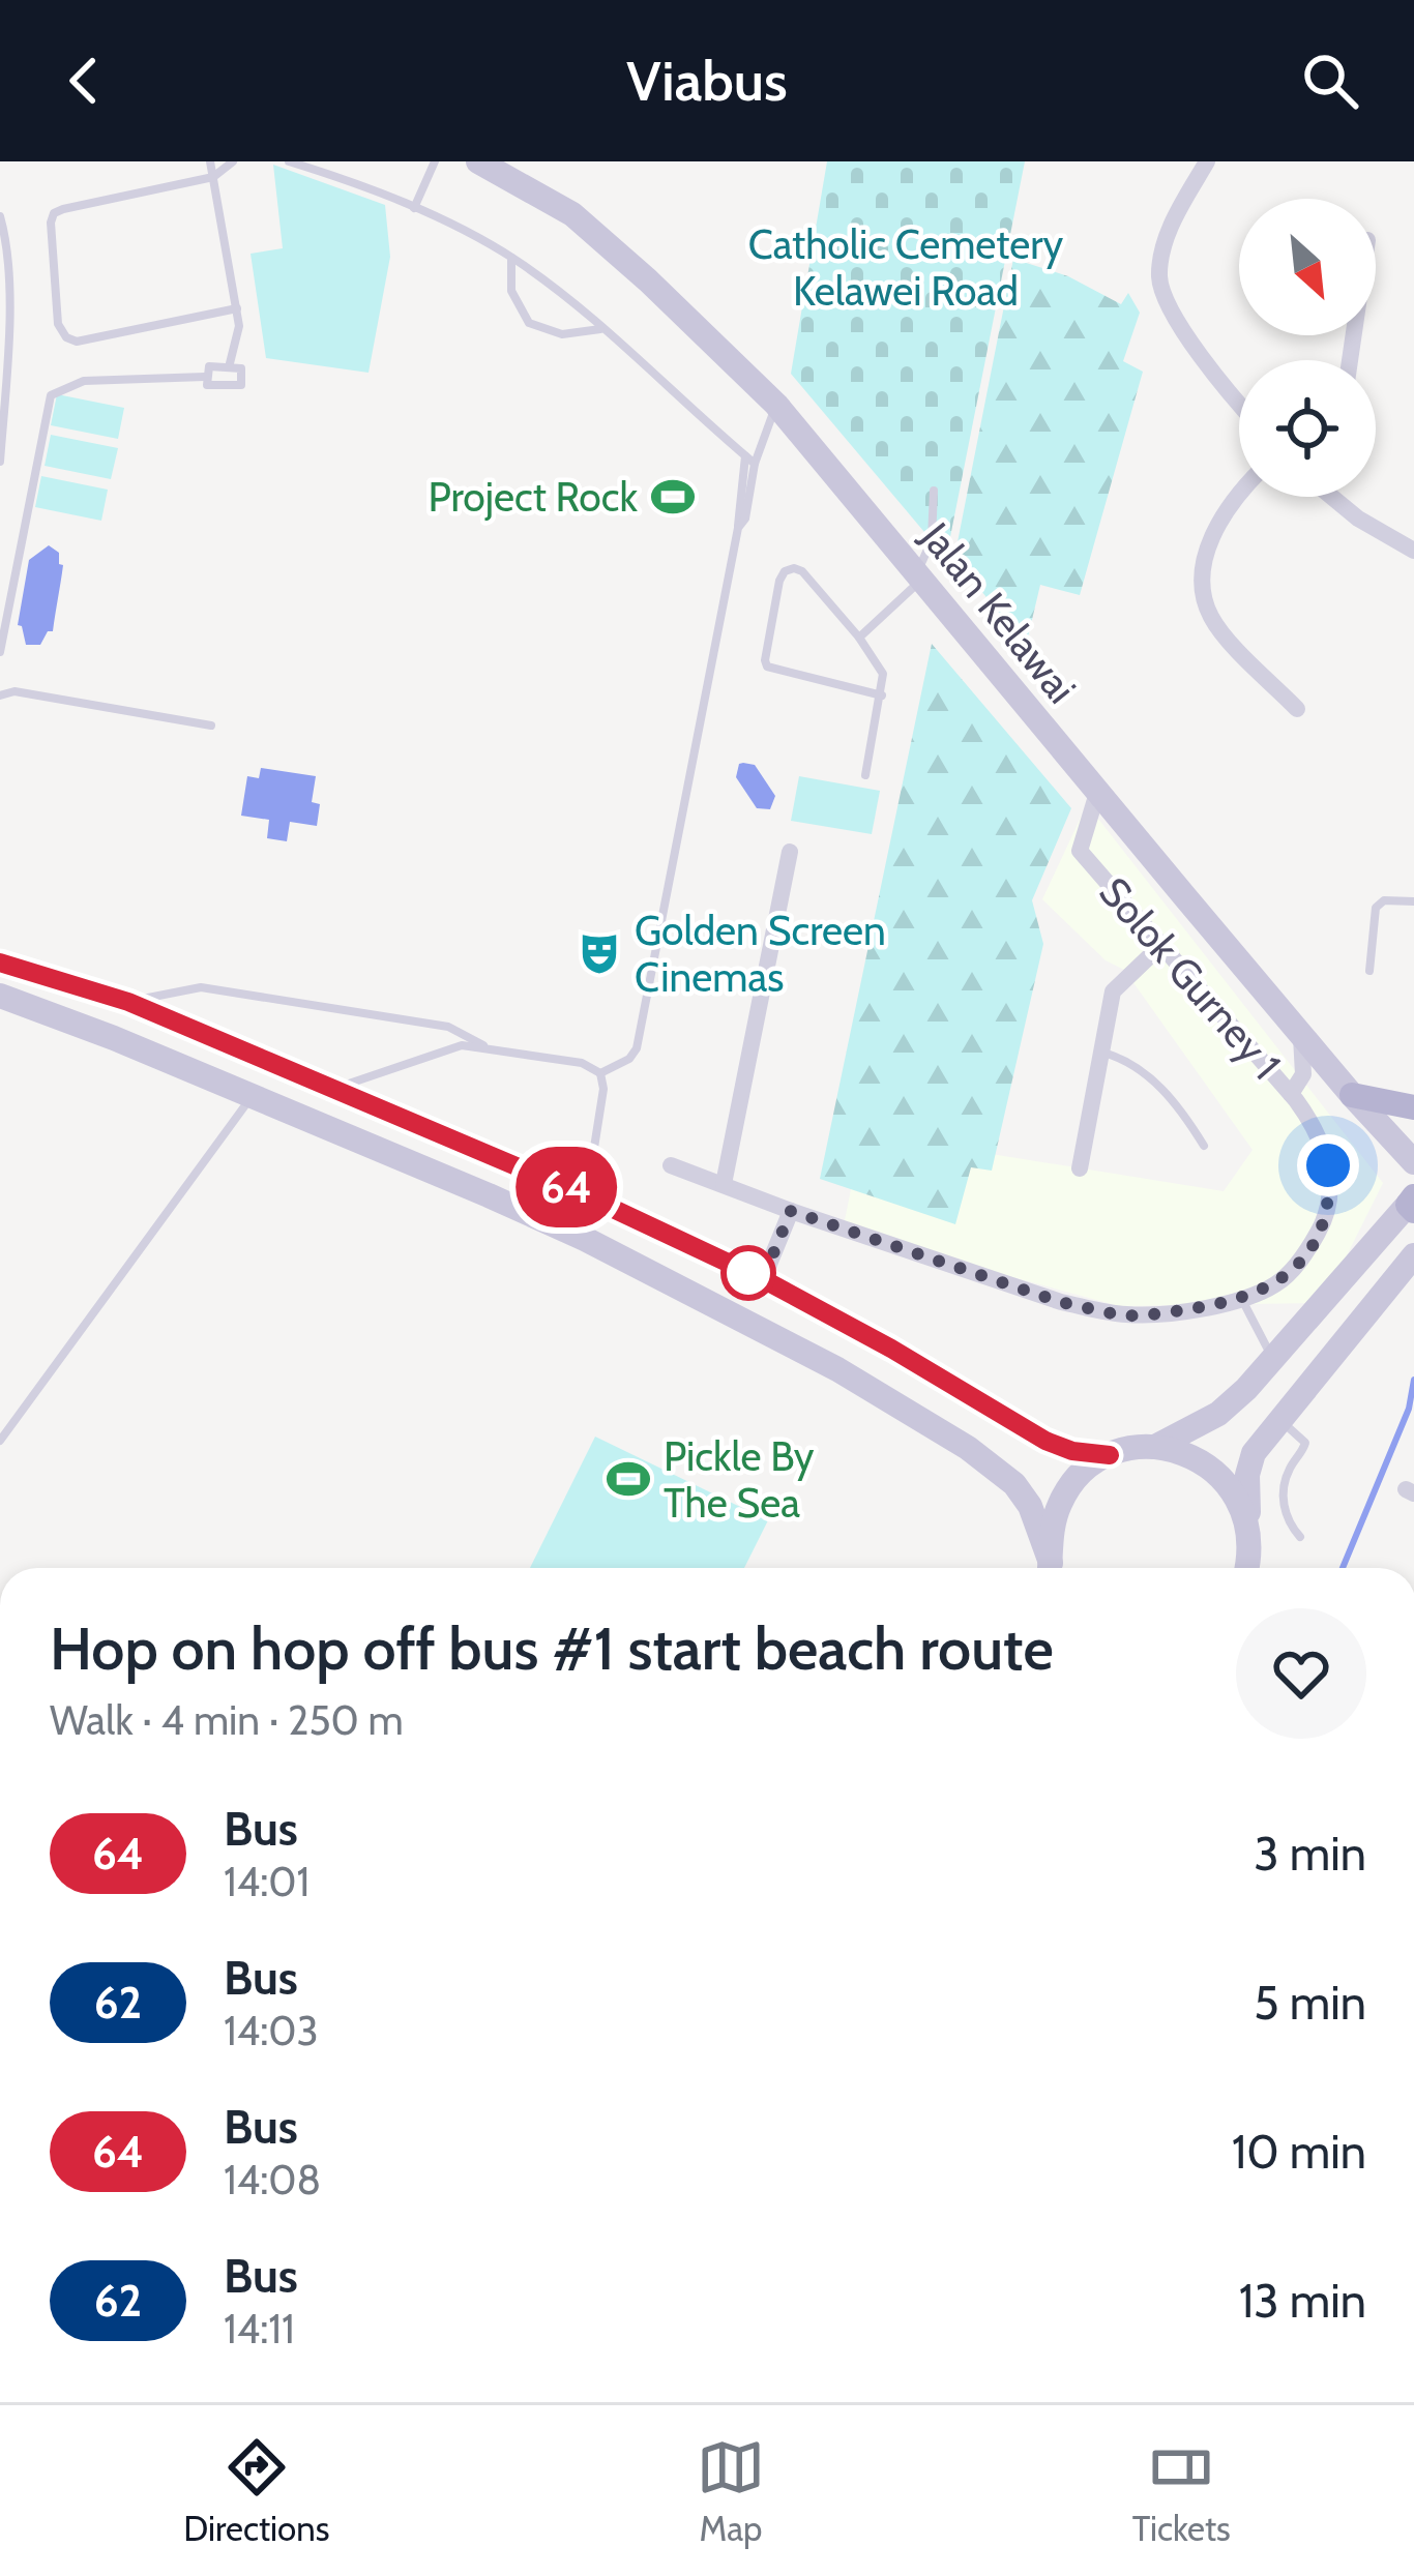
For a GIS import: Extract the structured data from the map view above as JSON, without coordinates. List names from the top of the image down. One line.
{"streets":{"main road":["Jalan Kelawai"],"street":["Solok Gurney 1"]},"crossings":[["Jalan Kelawai","Solok Gurney 1"]],"parks":["Catholic Cemetery Kelawei Road"],"places":{"sports":["Project Rock","Pickle By The Sea"],"theatre":["Golden Screen Cinemas"]},"lines":["bus line 64"],"north":"bottom right","page":{"header":"Viabus","on_map":"64","heading":["Hop on hop off bus #1 start beach route","Walk · 4 min · 250 m"],"list":[{"mark":"64","name":"Bus","note":"14:01","value":"3 min"},{"mark":"62","name":"Bus","note":"14:03","value":"5 min"},{"mark":"64","name":"Bus","note":"14:08","value":"10 min"},{"mark":"62","name":"Bus","note":"14:11","value":"13 min"}],"tabs":["Directions","Map","Tickets"]}}
